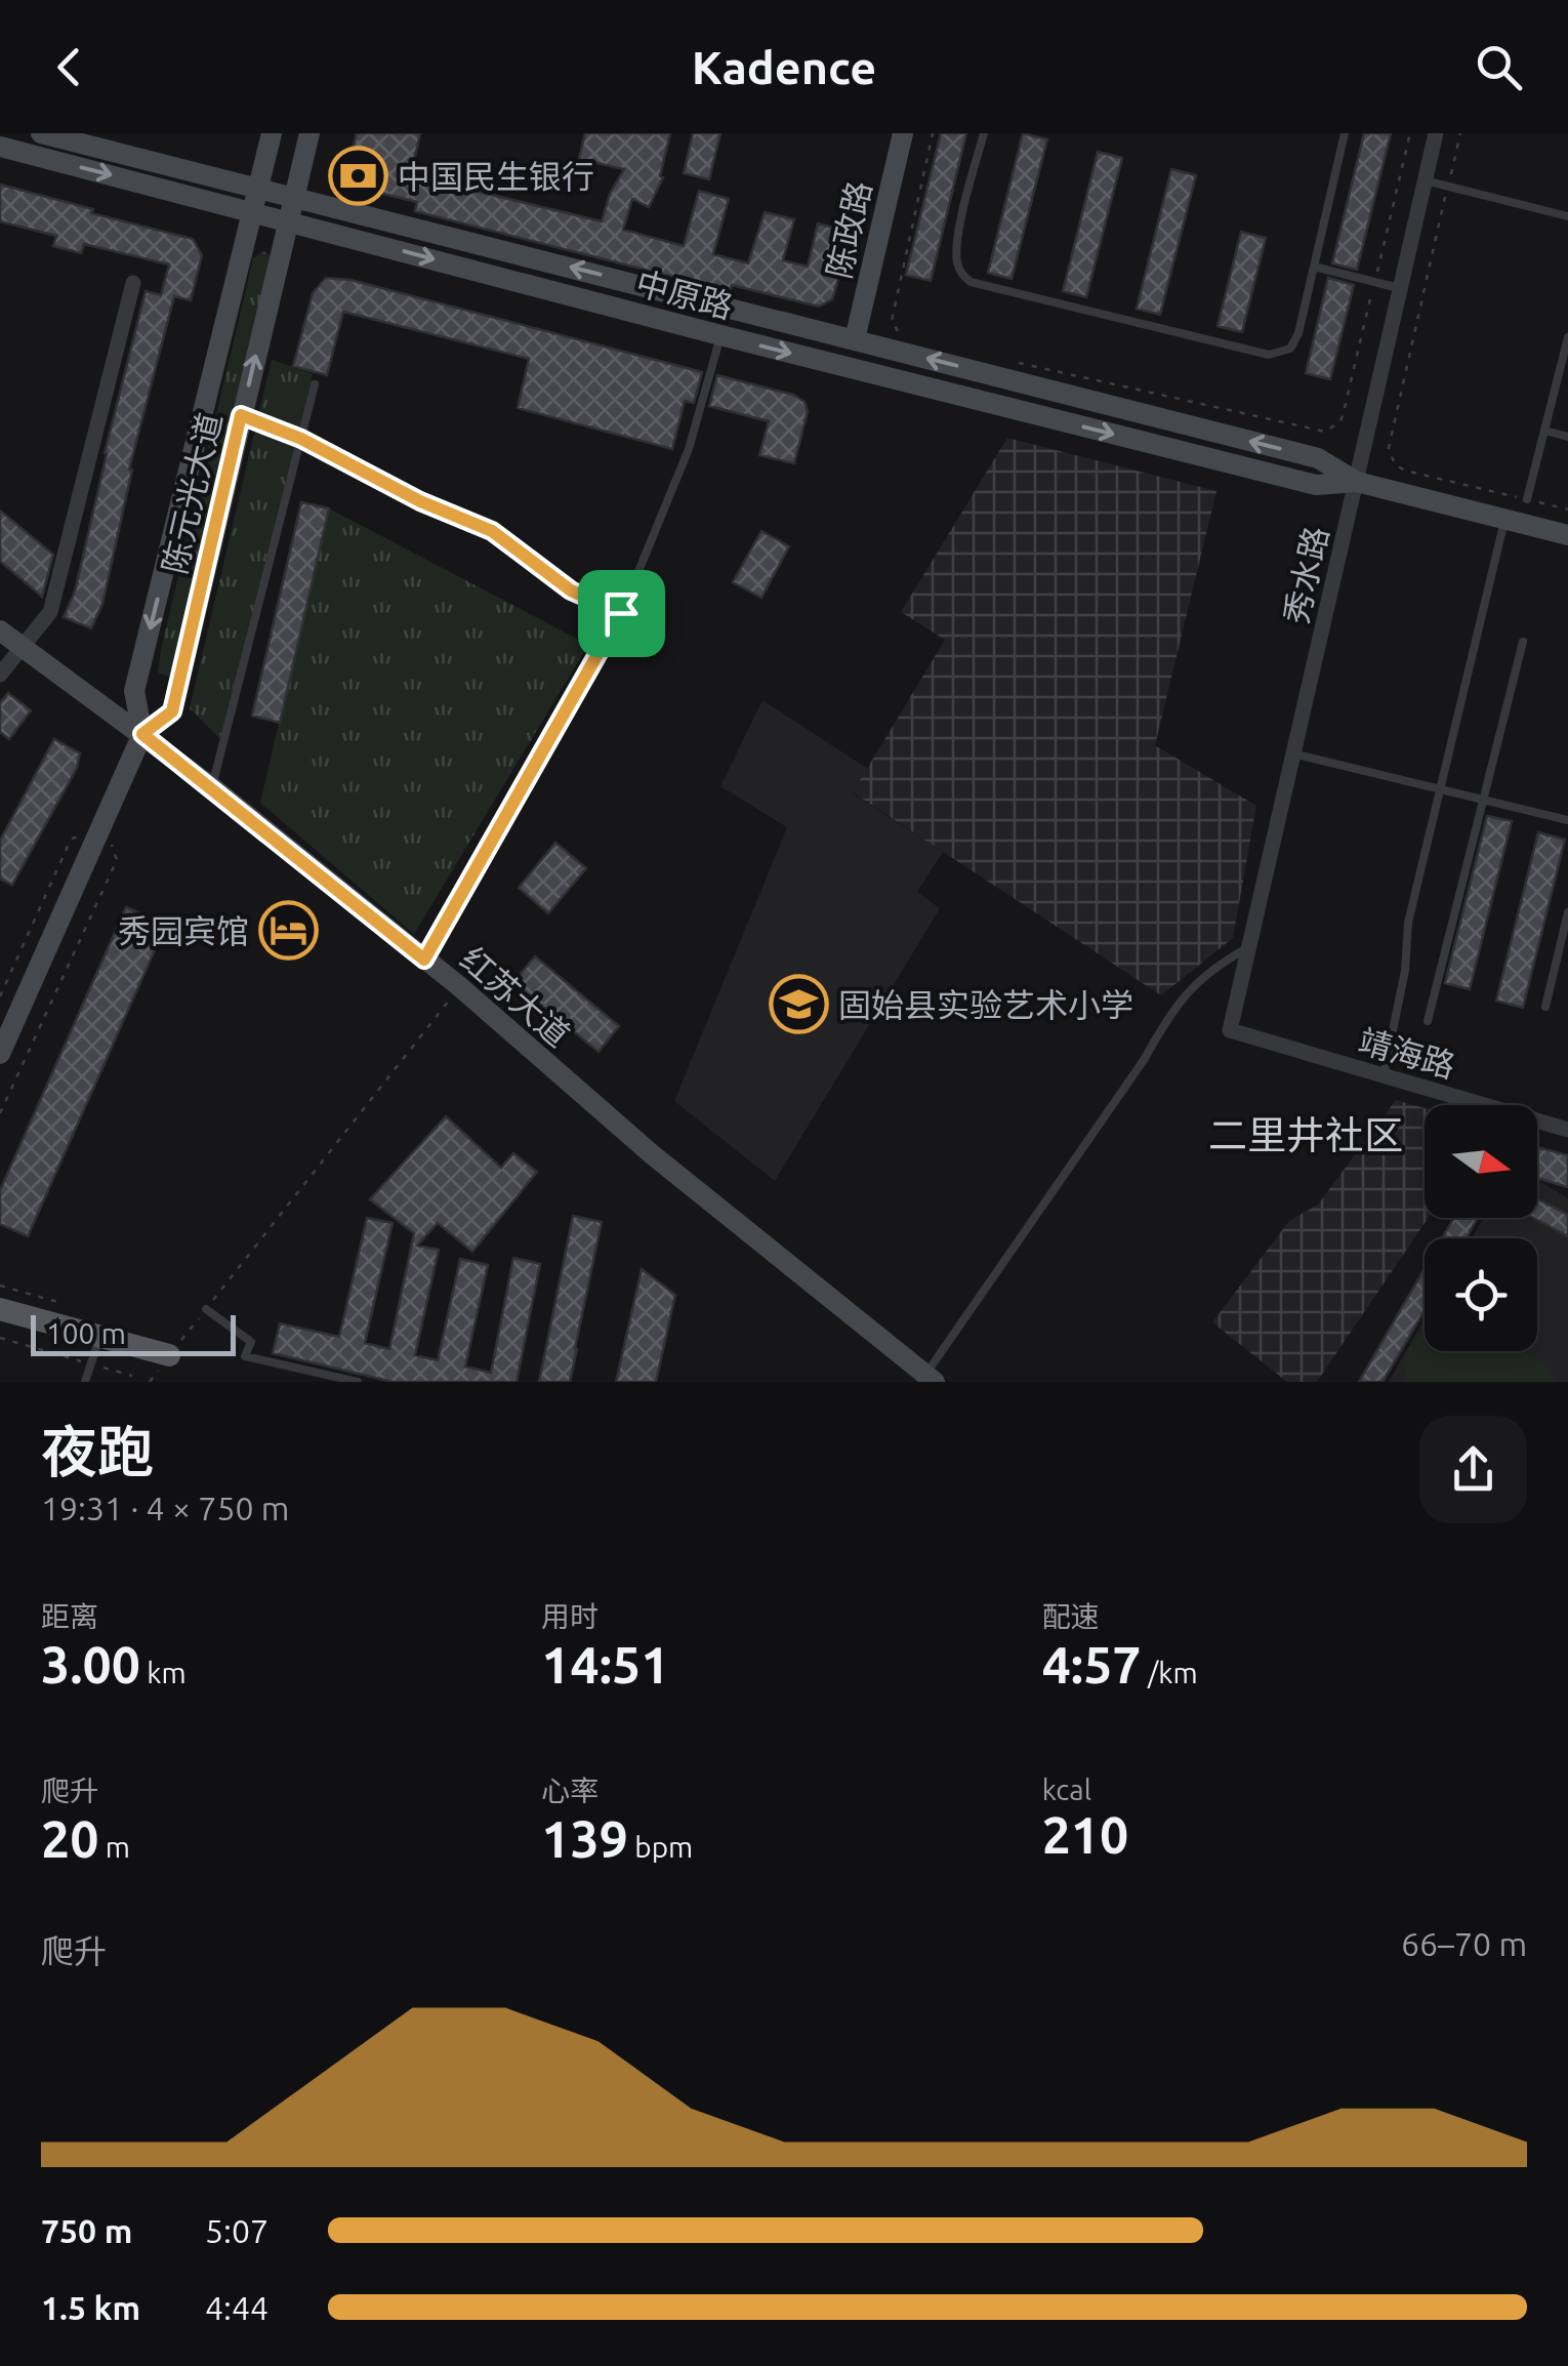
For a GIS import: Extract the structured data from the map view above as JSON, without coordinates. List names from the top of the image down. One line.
{"streets":{"main road":["陈政路","中原路","陈元光大道","红苏大道"],"street":["秀水路","靖海路"]},"crossings":[["陈政路","中原路"],["中原路","陈元光大道"],["中原路","秀水路"],["陈元光大道","红苏大道"],["秀水路","靖海路"]],"districts":["二里井社区"],"places":{"bank":["中国民生银行"],"hotel":["秀园宾馆"],"school or university":["固始县实验艺术小学"]},"scale_bar":"100 m","north":"right","page":{"header":"Kadence","scale":"100 m","heading":["夜跑","19:31 · 4 × 750 m"],"stats":[["距离","3.00 km"],["用时","14:51"],["配速","4:57 /km"],["爬升","20 m"],["心率","139 bpm"],["kcal","210"]],"chart":["爬升","66–70 m"],"list":[{"name":"750 m","note":"5:07"},{"name":"1.5 km","note":"4:44"}]}}
